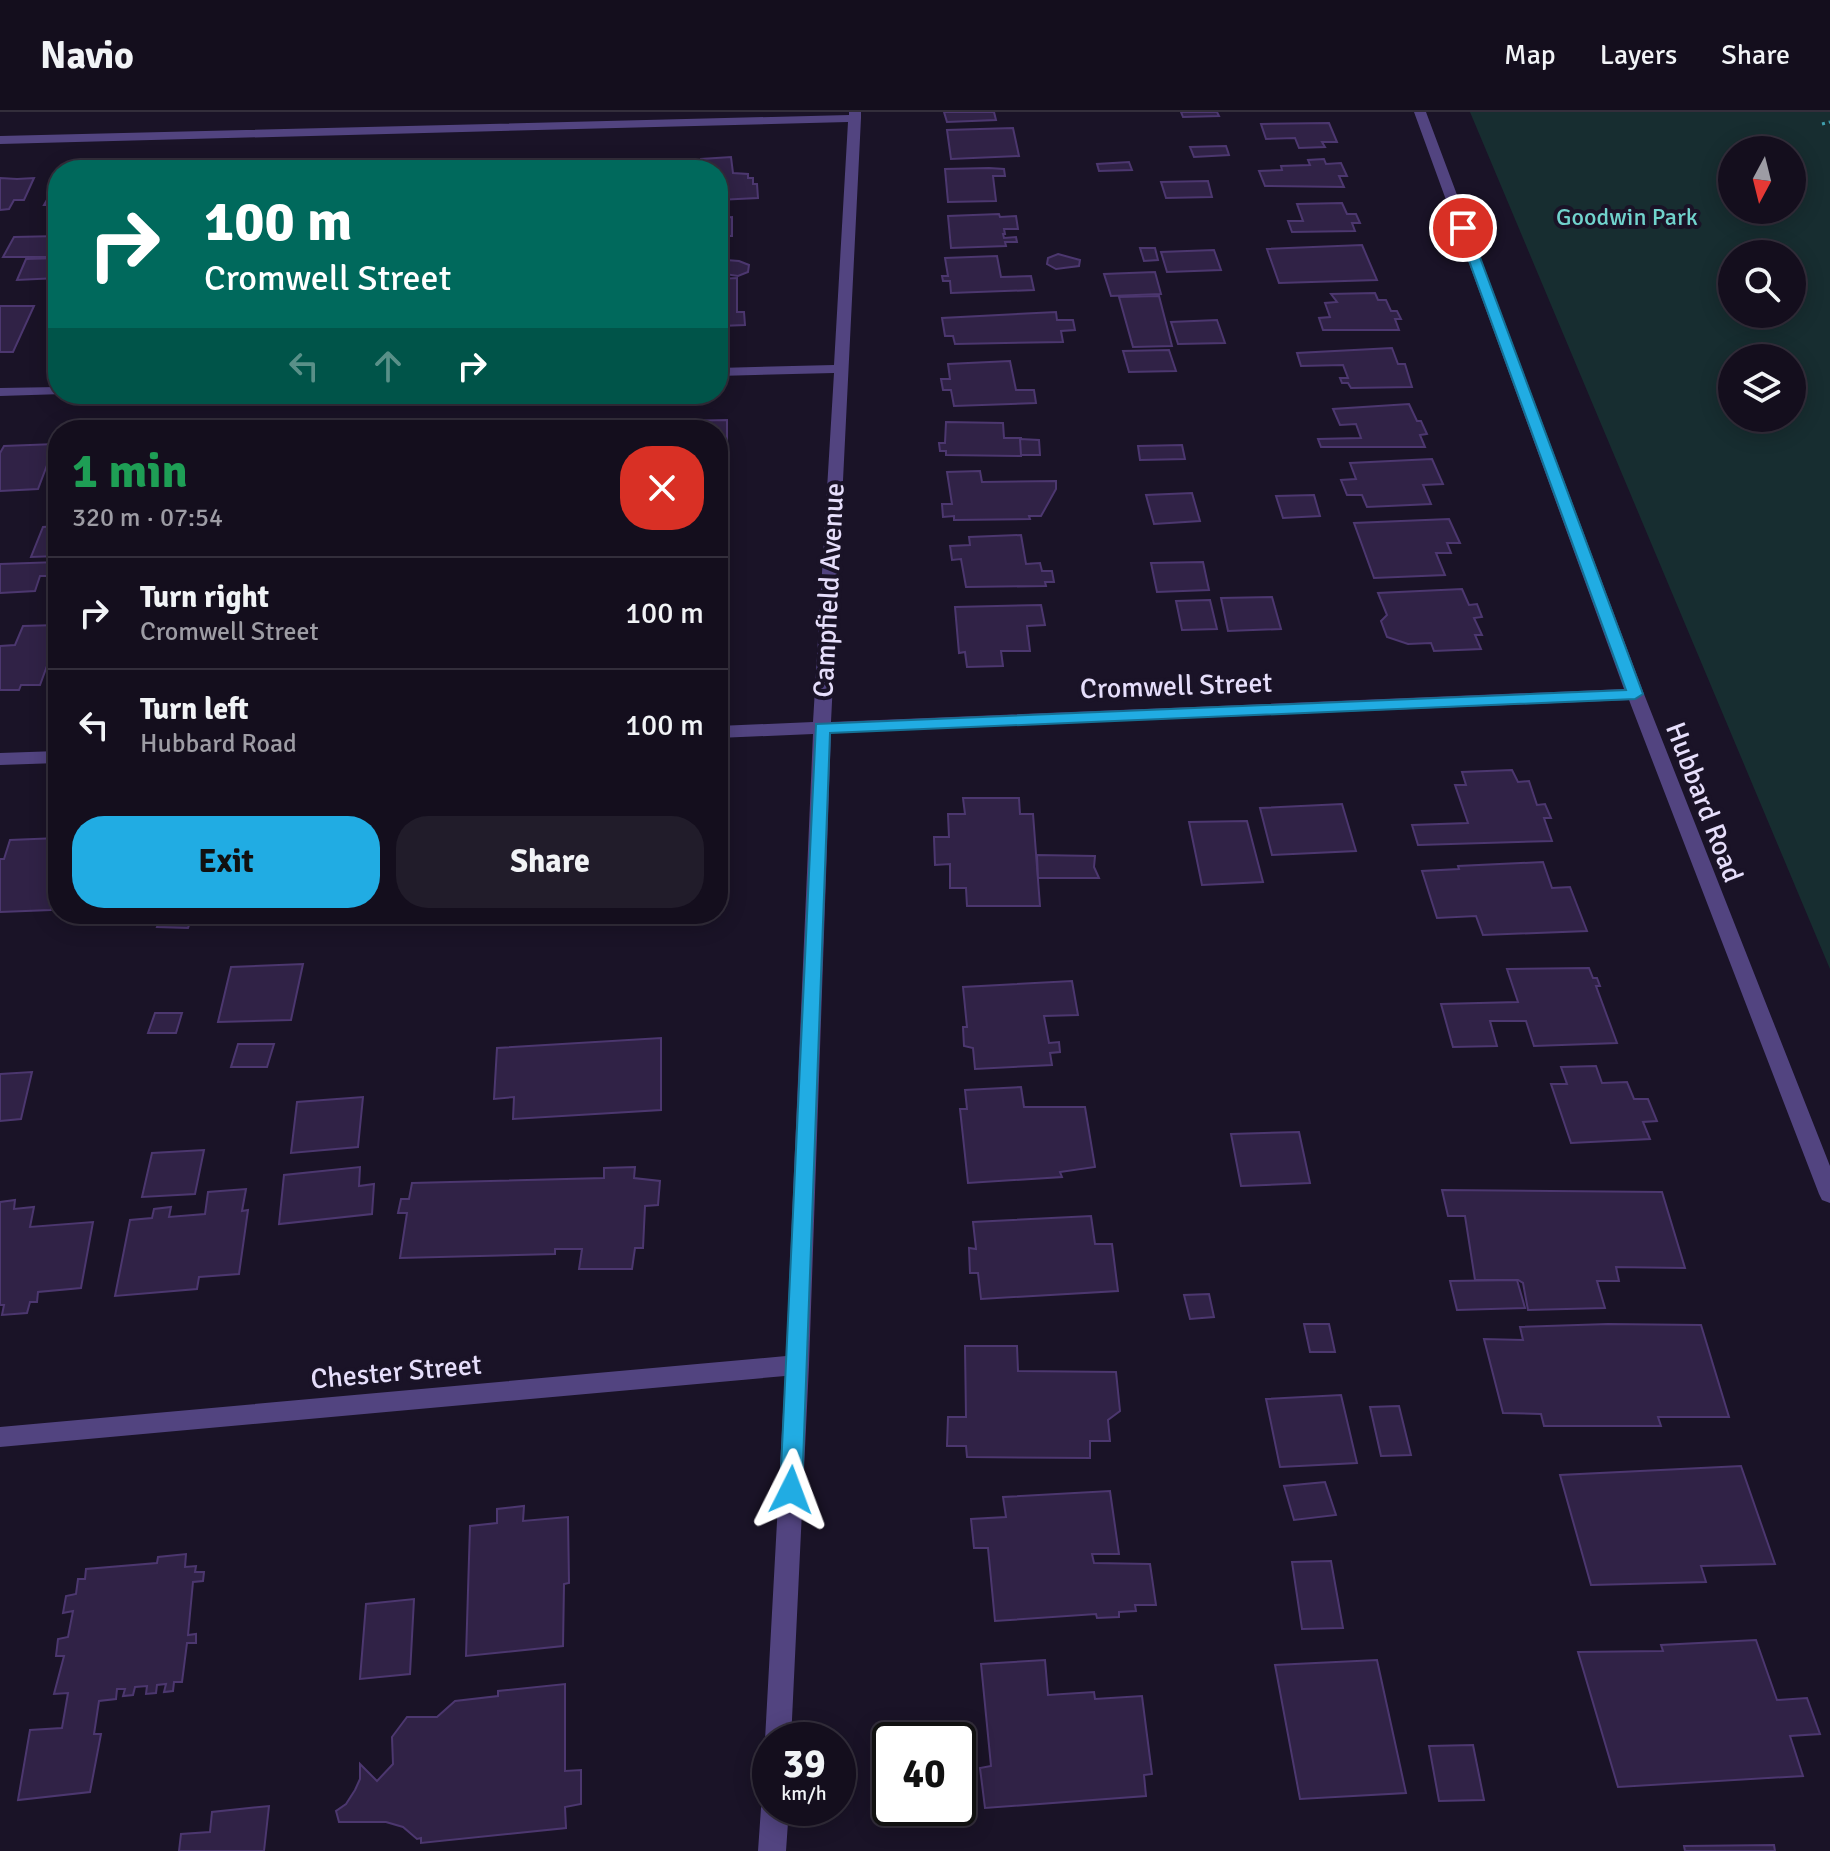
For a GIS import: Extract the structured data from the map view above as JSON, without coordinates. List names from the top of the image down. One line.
{"streets":{"street":["Campfield Avenue","Cromwell Street","Hubbard Road","Chester Street"]},"crossings":[["Campfield Avenue","Cromwell Street"],["Campfield Avenue","Chester Street"],["Cromwell Street","Hubbard Road"]],"parks":["Goodwin Park"],"north":"bottom","page":{"header":"Navio","nav":["Map","Layers","Share"],"turn":["100 m","Cromwell Street"],"heading":["1 min","320 m · 07:54"],"list":[{"name":"Turn right","note":"Cromwell Street","value":"100 m"},{"name":"Turn left","note":"Hubbard Road","value":"100 m"}],"buttons":["Exit","Share"],"speed":"39 km/h","limit":"40"}}
